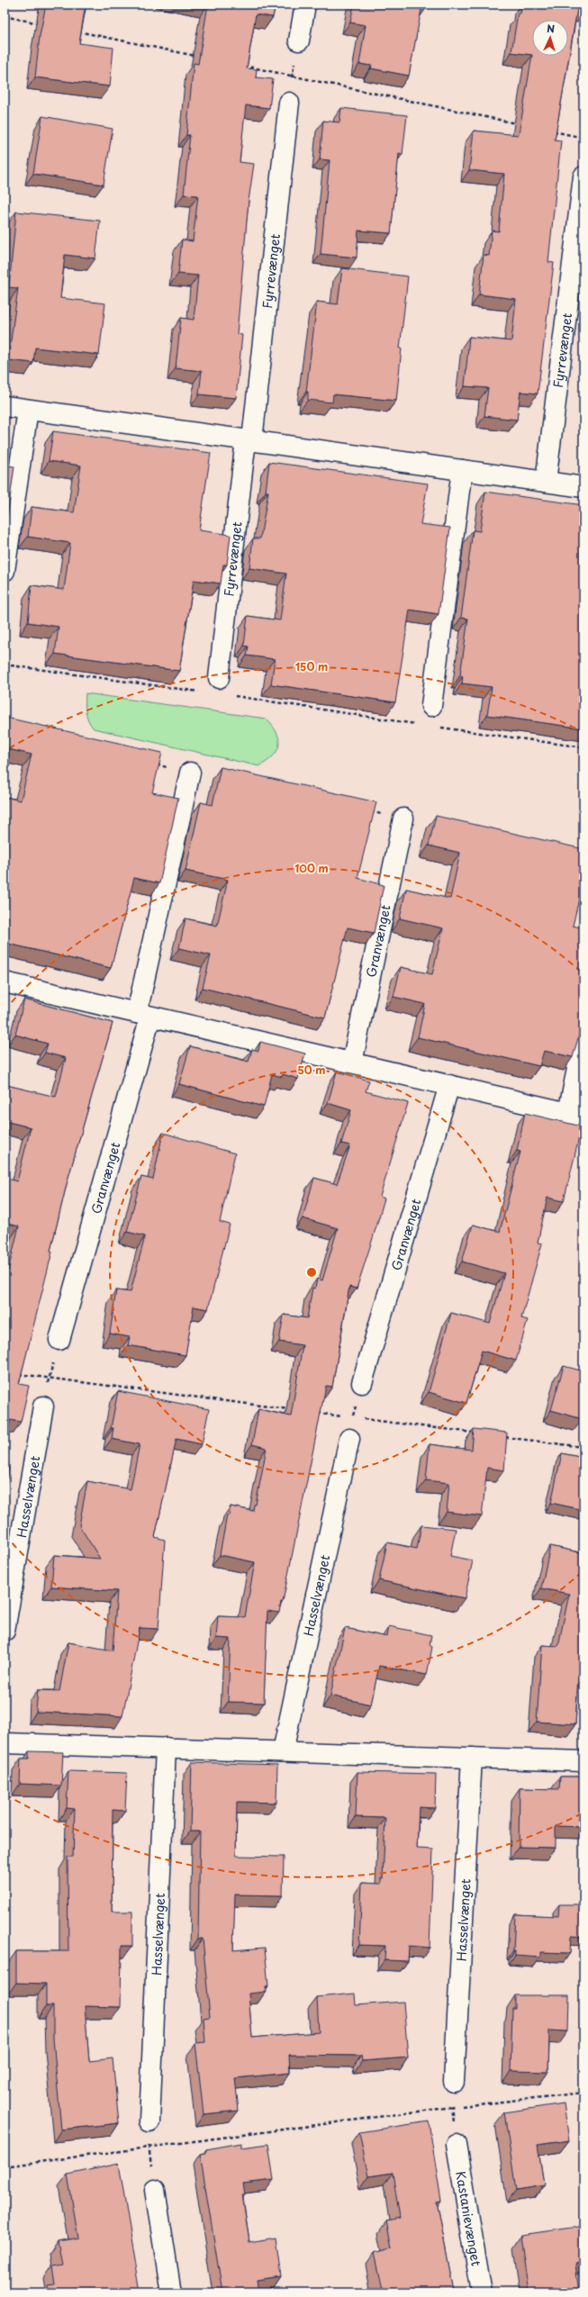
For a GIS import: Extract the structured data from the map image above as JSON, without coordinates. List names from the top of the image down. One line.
{"streets":{"street":["Fyrrevænget","Granvænget","Hasselvænget","Kastanievænget"]},"north":"top","rings":["150 m","100 m","50 m"]}
